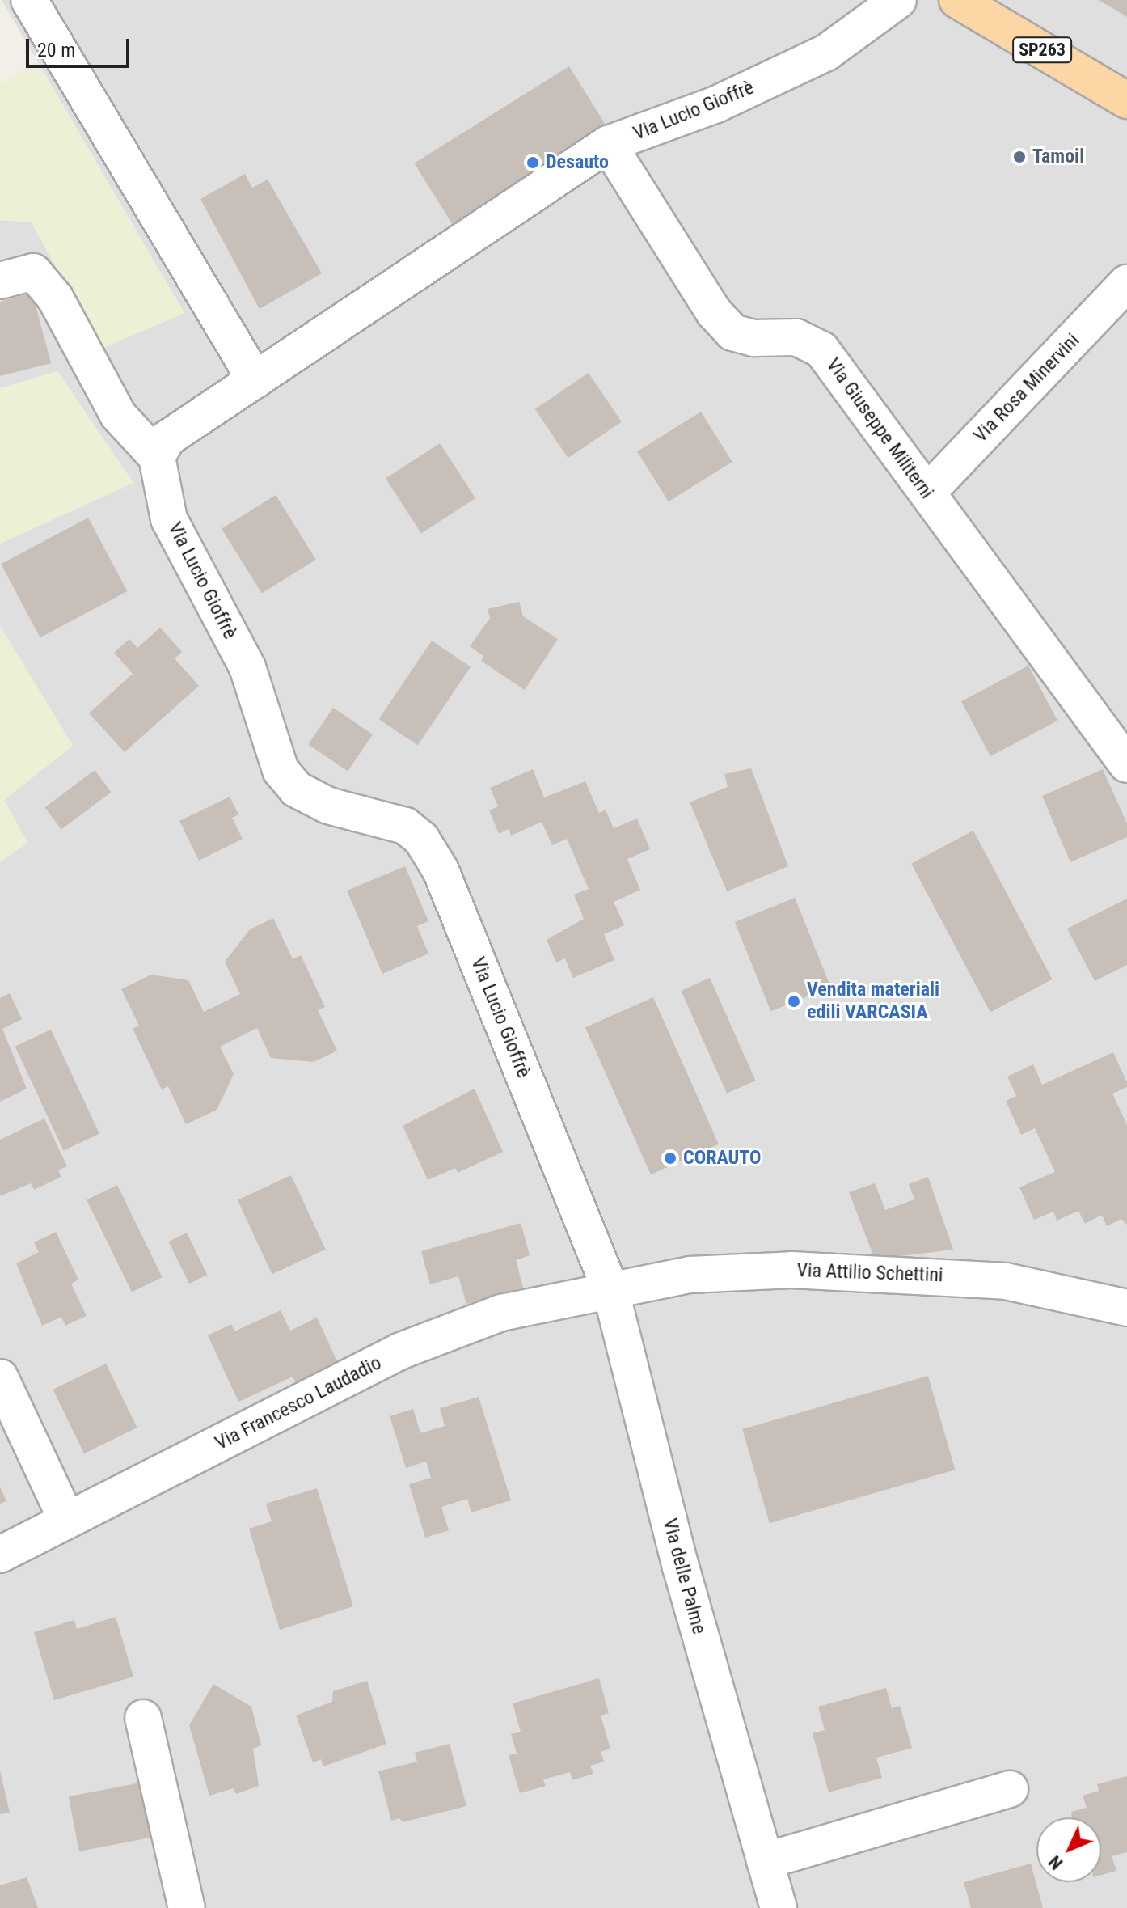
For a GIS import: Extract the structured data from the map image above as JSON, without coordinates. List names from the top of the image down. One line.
{"streets":{"main road":["SP263"],"street":["Via Lucio Gioffrè","Via Rosa Minervini","Via Giuseppe Militerni","Via Attilio Schettini","Via Francesco Laudadio","Via delle Palme"]},"crossings":[["Via Lucio Gioffrè","Via Giuseppe Militerni"],["Via Lucio Gioffrè","Via Attilio Schettini"],["Via Lucio Gioffrè","Via Francesco Laudadio"],["Via Lucio Gioffrè","Via delle Palme"],["Via Rosa Minervini","Via Giuseppe Militerni"],["Via Attilio Schettini","Via Francesco Laudadio"],["Via Attilio Schettini","Via delle Palme"],["Via Francesco Laudadio","Via delle Palme"]],"places":["Tamoil","Desauto","Vendita materiali edili VARCASIA","CORAUTO"],"scale_bar":"20 m","north":"bottom left"}
